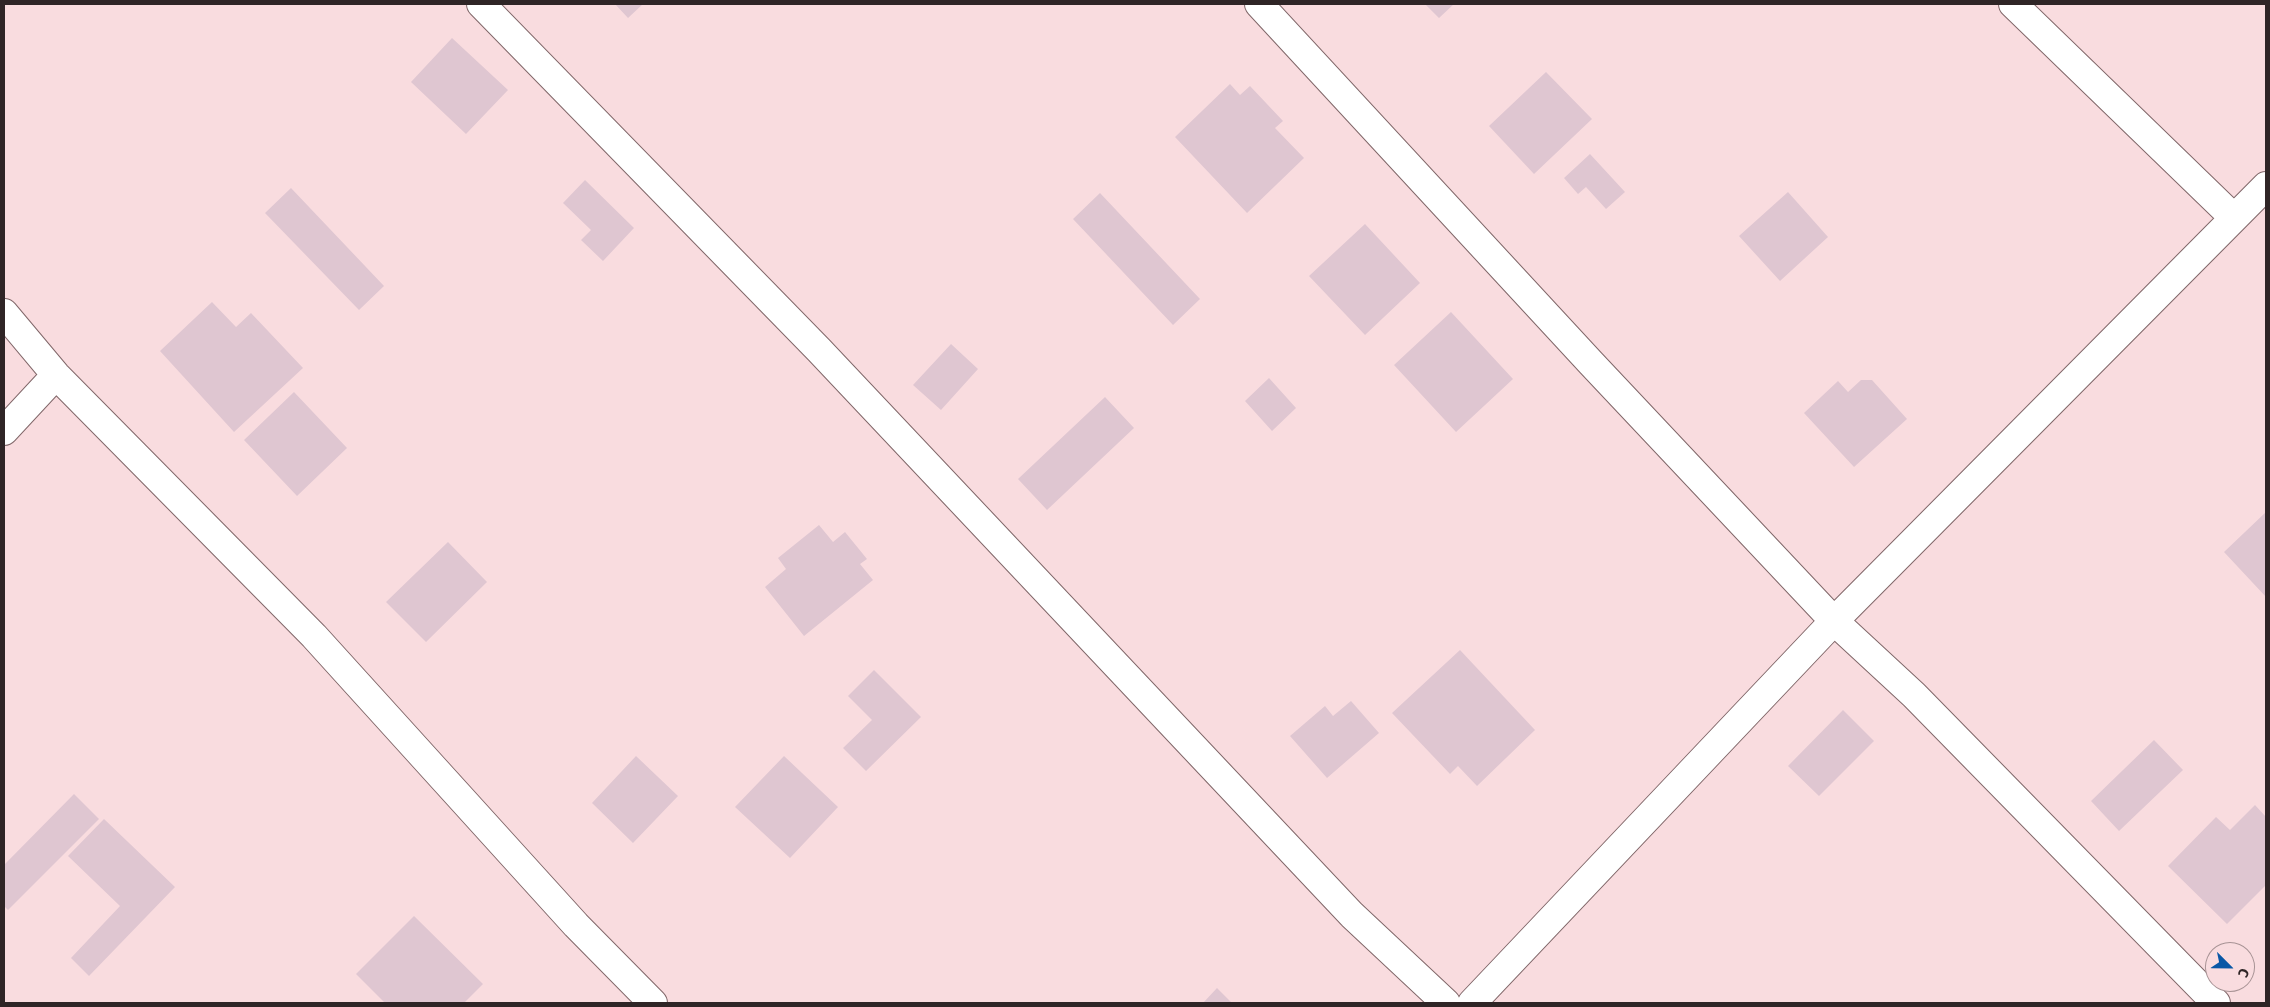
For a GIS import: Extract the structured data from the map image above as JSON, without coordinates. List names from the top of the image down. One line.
{"north":"bottom right"}
